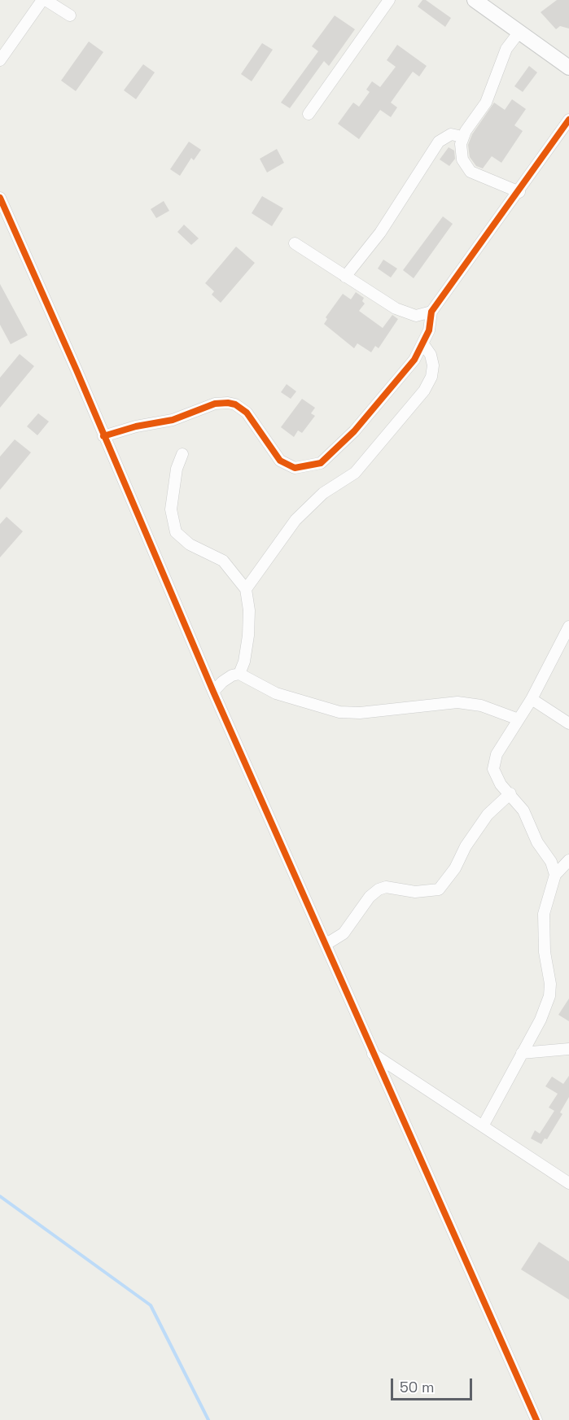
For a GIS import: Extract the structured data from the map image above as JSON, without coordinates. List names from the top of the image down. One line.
{"scale_bar":"50 m"}
